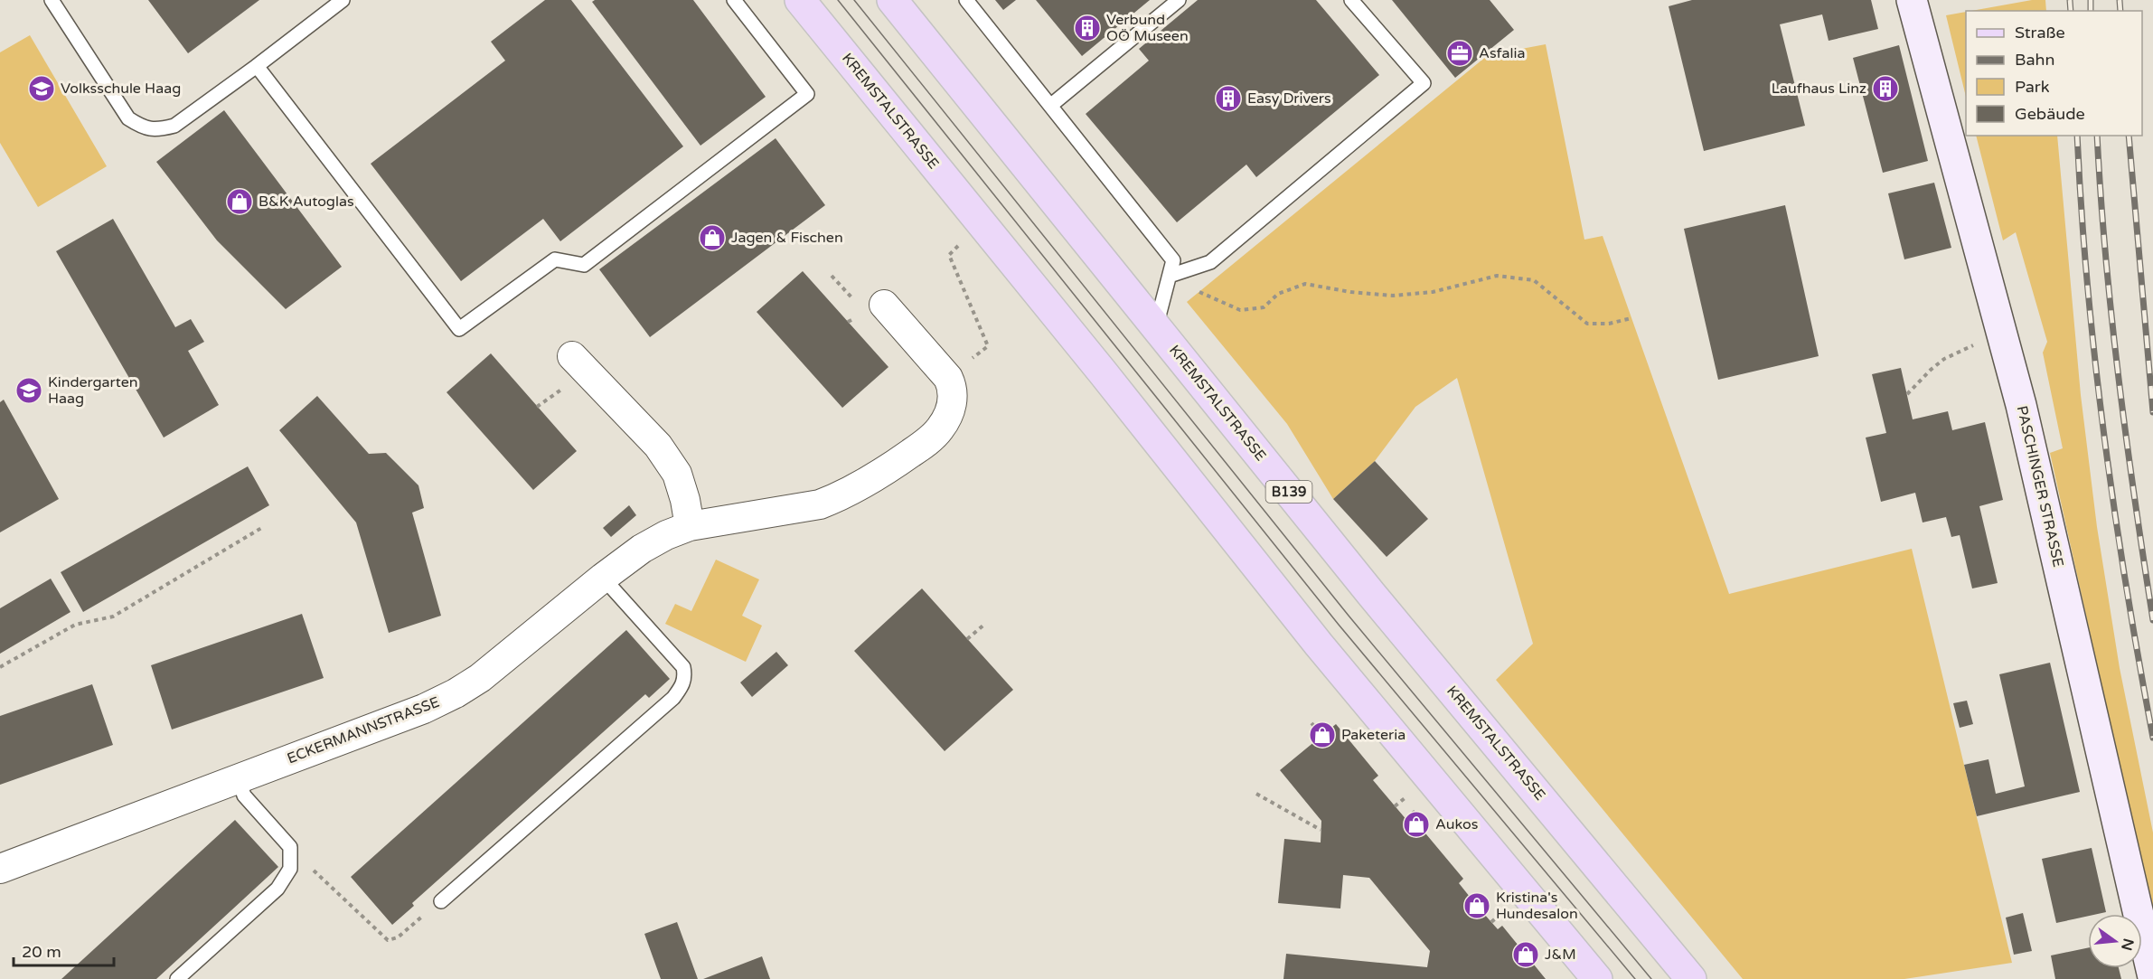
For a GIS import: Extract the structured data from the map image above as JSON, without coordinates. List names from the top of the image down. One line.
{"streets":{"main road":["KREMSTALSTRASSE","B139"],"street":["PASCHINGER STRASSE","ECKERMANNSTRASSE"]},"places":{"building":["Verbund OÖ Museen","Laufhaus Linz","Easy Drivers"],"office":["Asfalia"],"school or university":["Volksschule Haag","Kindergarten Haag"],"shop":["B&K Autoglas","Jagen & Fischen","Paketeria","Aukos","Kristina's Hundesalon","J&M"]},"legend":["Straße","Bahn","Park","Gebäude"],"scale_bar":"20 m","north":"right"}
